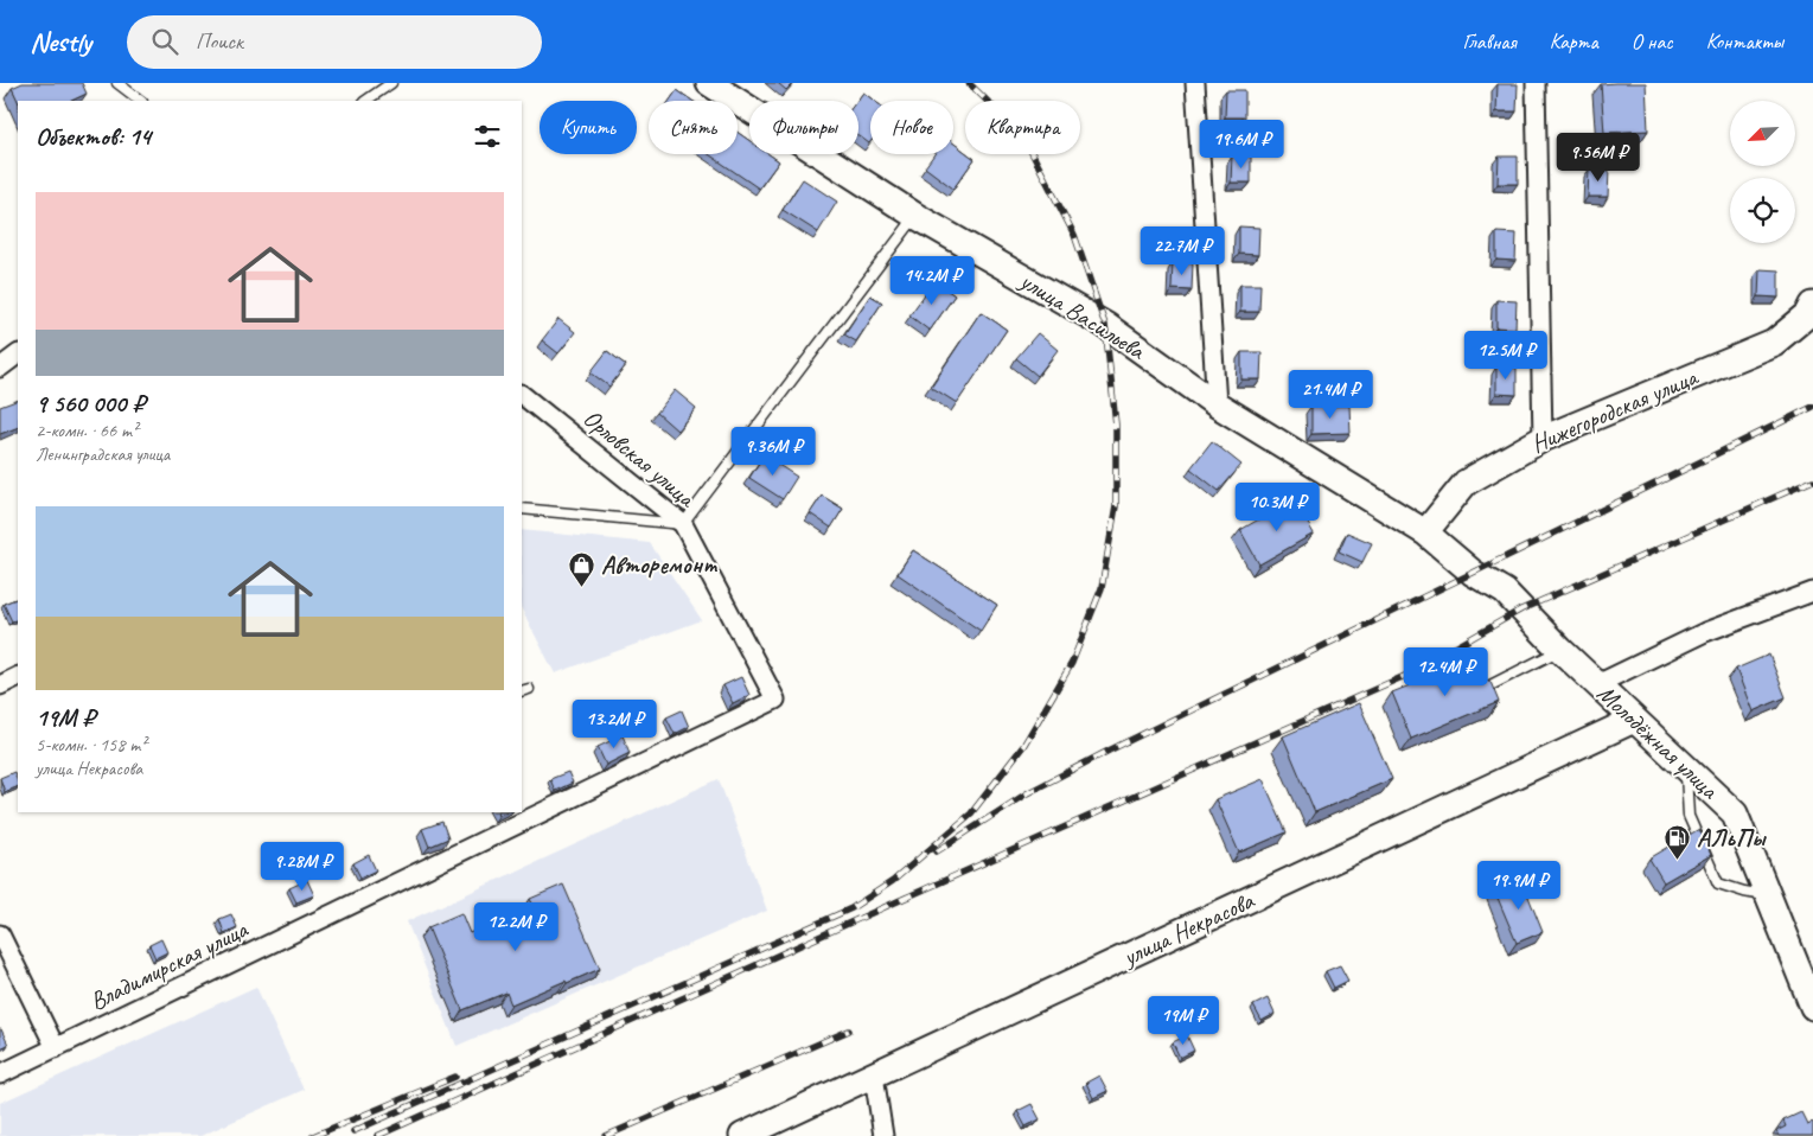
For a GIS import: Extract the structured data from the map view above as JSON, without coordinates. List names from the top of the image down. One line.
{"streets":{"street":["улица Васильева","Нижегородская улица","Орловская улица","Молодёжная улица","улица Некрасова","Владимирская улица"]},"crossings":[["улица Васильева","Нижегородская улица"],["улица Васильева","Молодёжная улица"],["Нижегородская улица","Молодёжная улица"],["Орловская улица","Владимирская улица"],["Молодёжная улица","улица Некрасова"]],"places":{"shop":["Авторемонт"],"fuel station":["АЛьПы"]},"north":"bottom left","page":{"header":"Nestly","search":"Поиск","nav":["Главная","Карта","О нас","Контакты"],"chip":["Купить","Снять","Фильтры","Новое","Квартира"],"heading":"Объектов: 14","price":["19.6M ₽","9.56M ₽","22.7M ₽","14.2M ₽","12.5M ₽","21.4M ₽","9.36M ₽","10.3M ₽","12.4M ₽","13.2M ₽","9.28M ₽","19.9M ₽","12.2M ₽","19M ₽"],"list":[{"name":"9 560 000 ₽","note":"2-комн. · 66 m² · Ленинградская улица"},{"name":"19M ₽","note":"5-комн. · 158 m² · улица Некрасова"}]}}
